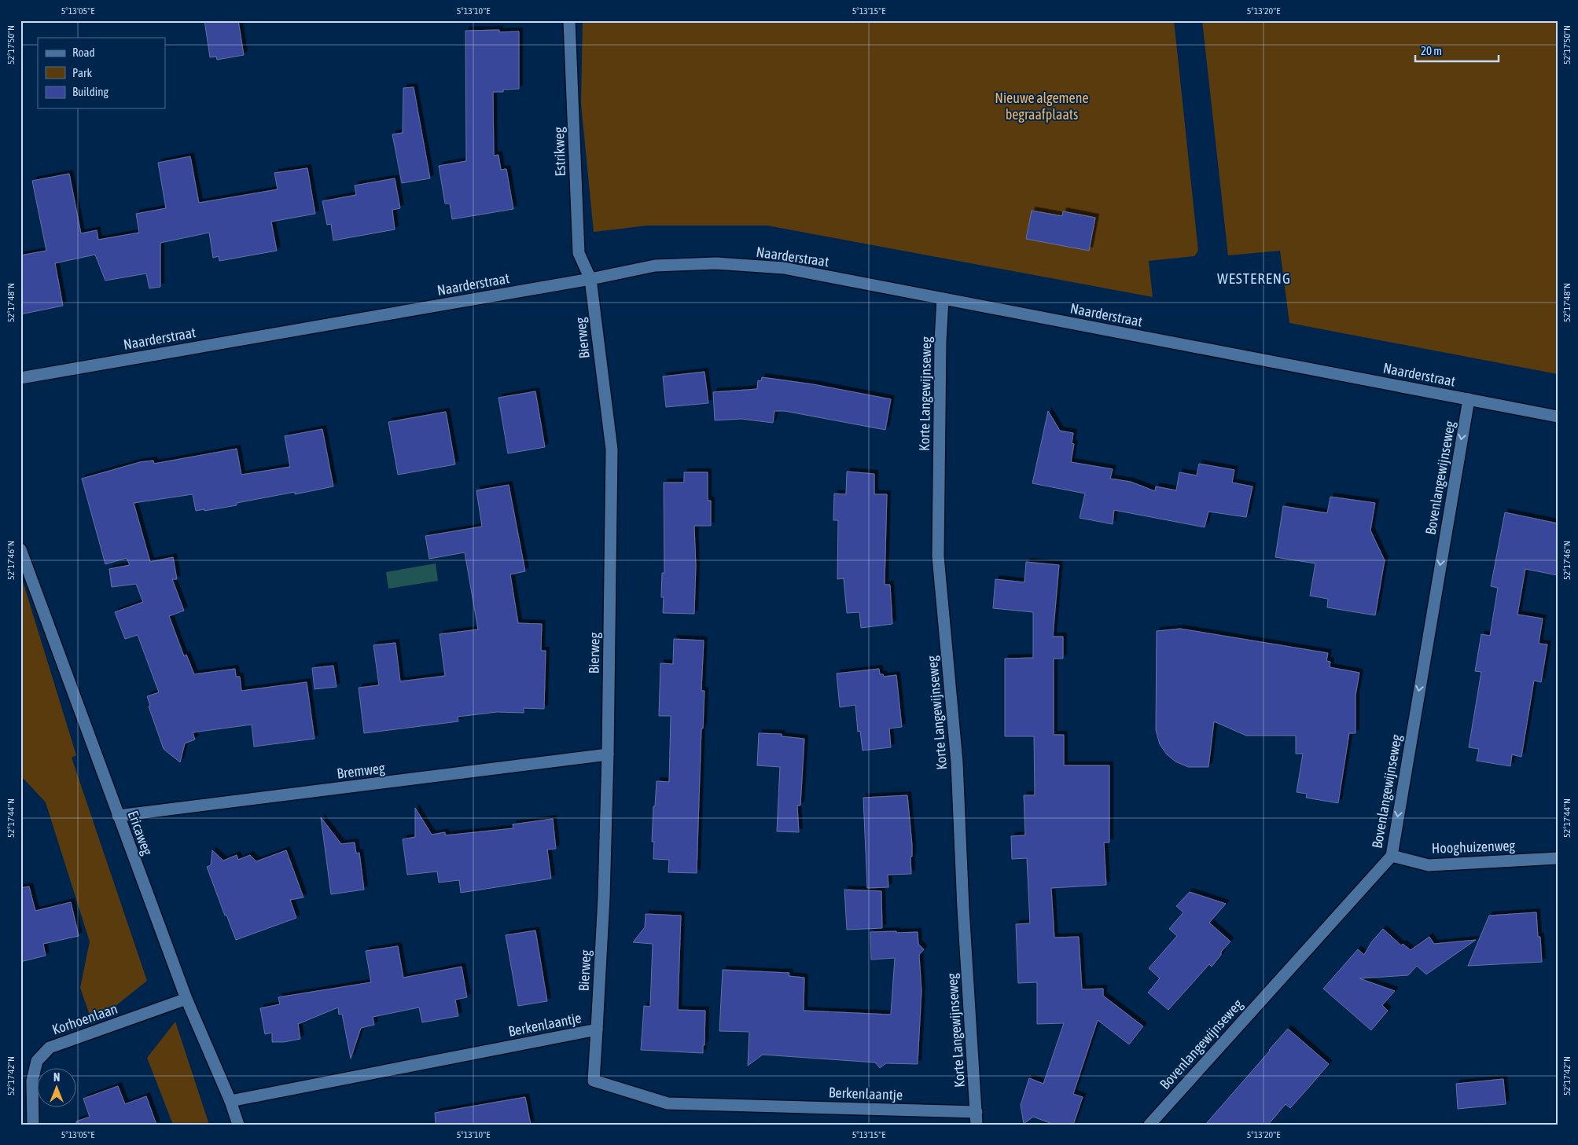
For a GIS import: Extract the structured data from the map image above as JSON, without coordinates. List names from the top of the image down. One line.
{"streets":{"street":["Estrikweg","Naarderstraat","Bierweg","Korte Langewijnseweg","Bovenlangewijnseweg","Bremweg","Ericaweg","Hooghuizenweg","Korhoenlaan","Berkenlaantje"]},"crossings":[["Estrikweg","Naarderstraat"],["Estrikweg","Bierweg"],["Naarderstraat","Bierweg"],["Naarderstraat","Korte Langewijnseweg"],["Naarderstraat","Bovenlangewijnseweg"],["Bierweg","Bremweg"],["Bierweg","Berkenlaantje"],["Korte Langewijnseweg","Berkenlaantje"],["Bovenlangewijnseweg","Hooghuizenweg"],["Bremweg","Ericaweg"],["Ericaweg","Korhoenlaan"],["Ericaweg","Berkenlaantje"]],"one_way":["Bovenlangewijnseweg"],"districts":["WESTERENG"],"parks":["Nieuwe algemene begraafplaats"],"legend":["Road","Park","Building"],"scale_bar":"20 m","north":"top","coordinates":["5°13'05\"E","5°13'10\"E","5°13'15\"E","5°13'20\"E","52°17'50\"N","52°17'48\"N","52°17'46\"N","52°17'44\"N","52°17'42\"N"]}
